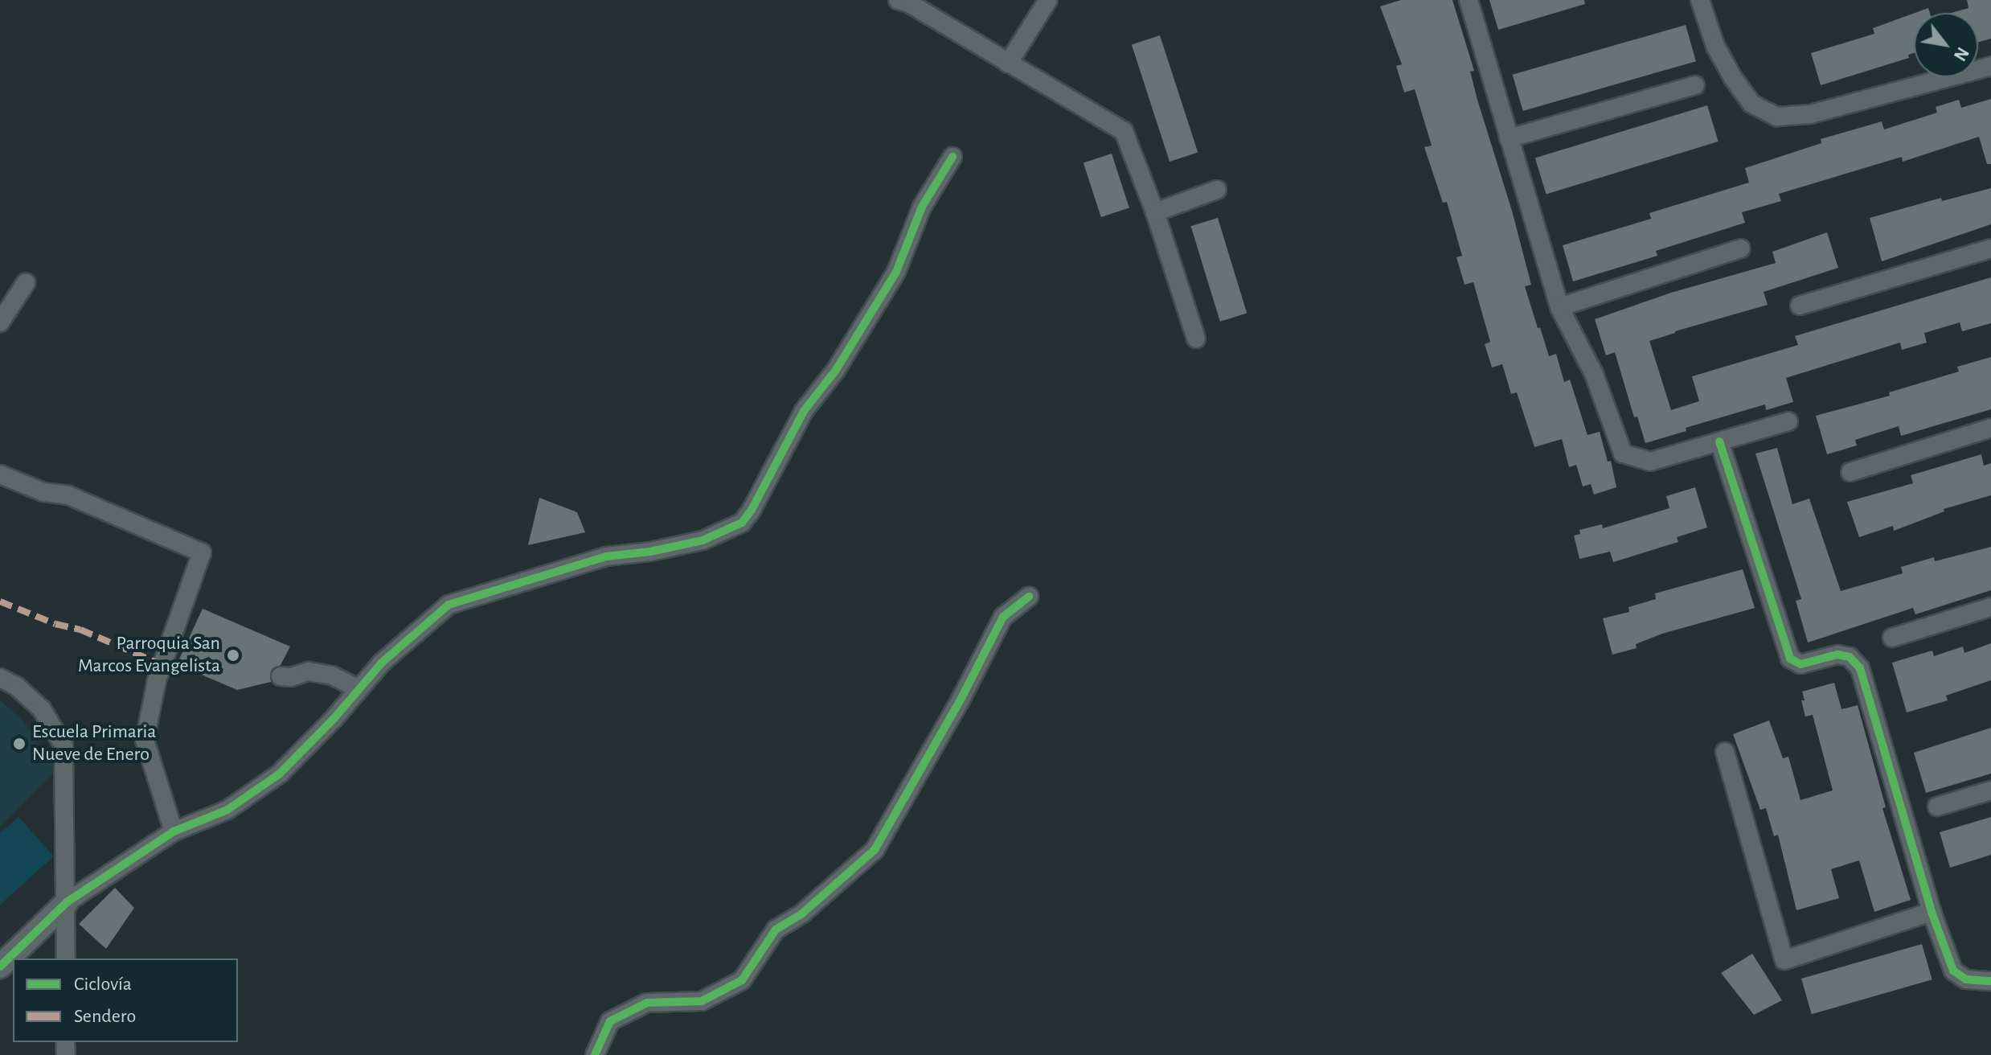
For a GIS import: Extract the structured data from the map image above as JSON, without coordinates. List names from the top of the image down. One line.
{"places":["Parroquia San Marcos Evangelista","Escuela Primaria Nueve de Enero"],"legend":["Ciclovía","Sendero"],"north":"bottom right"}
